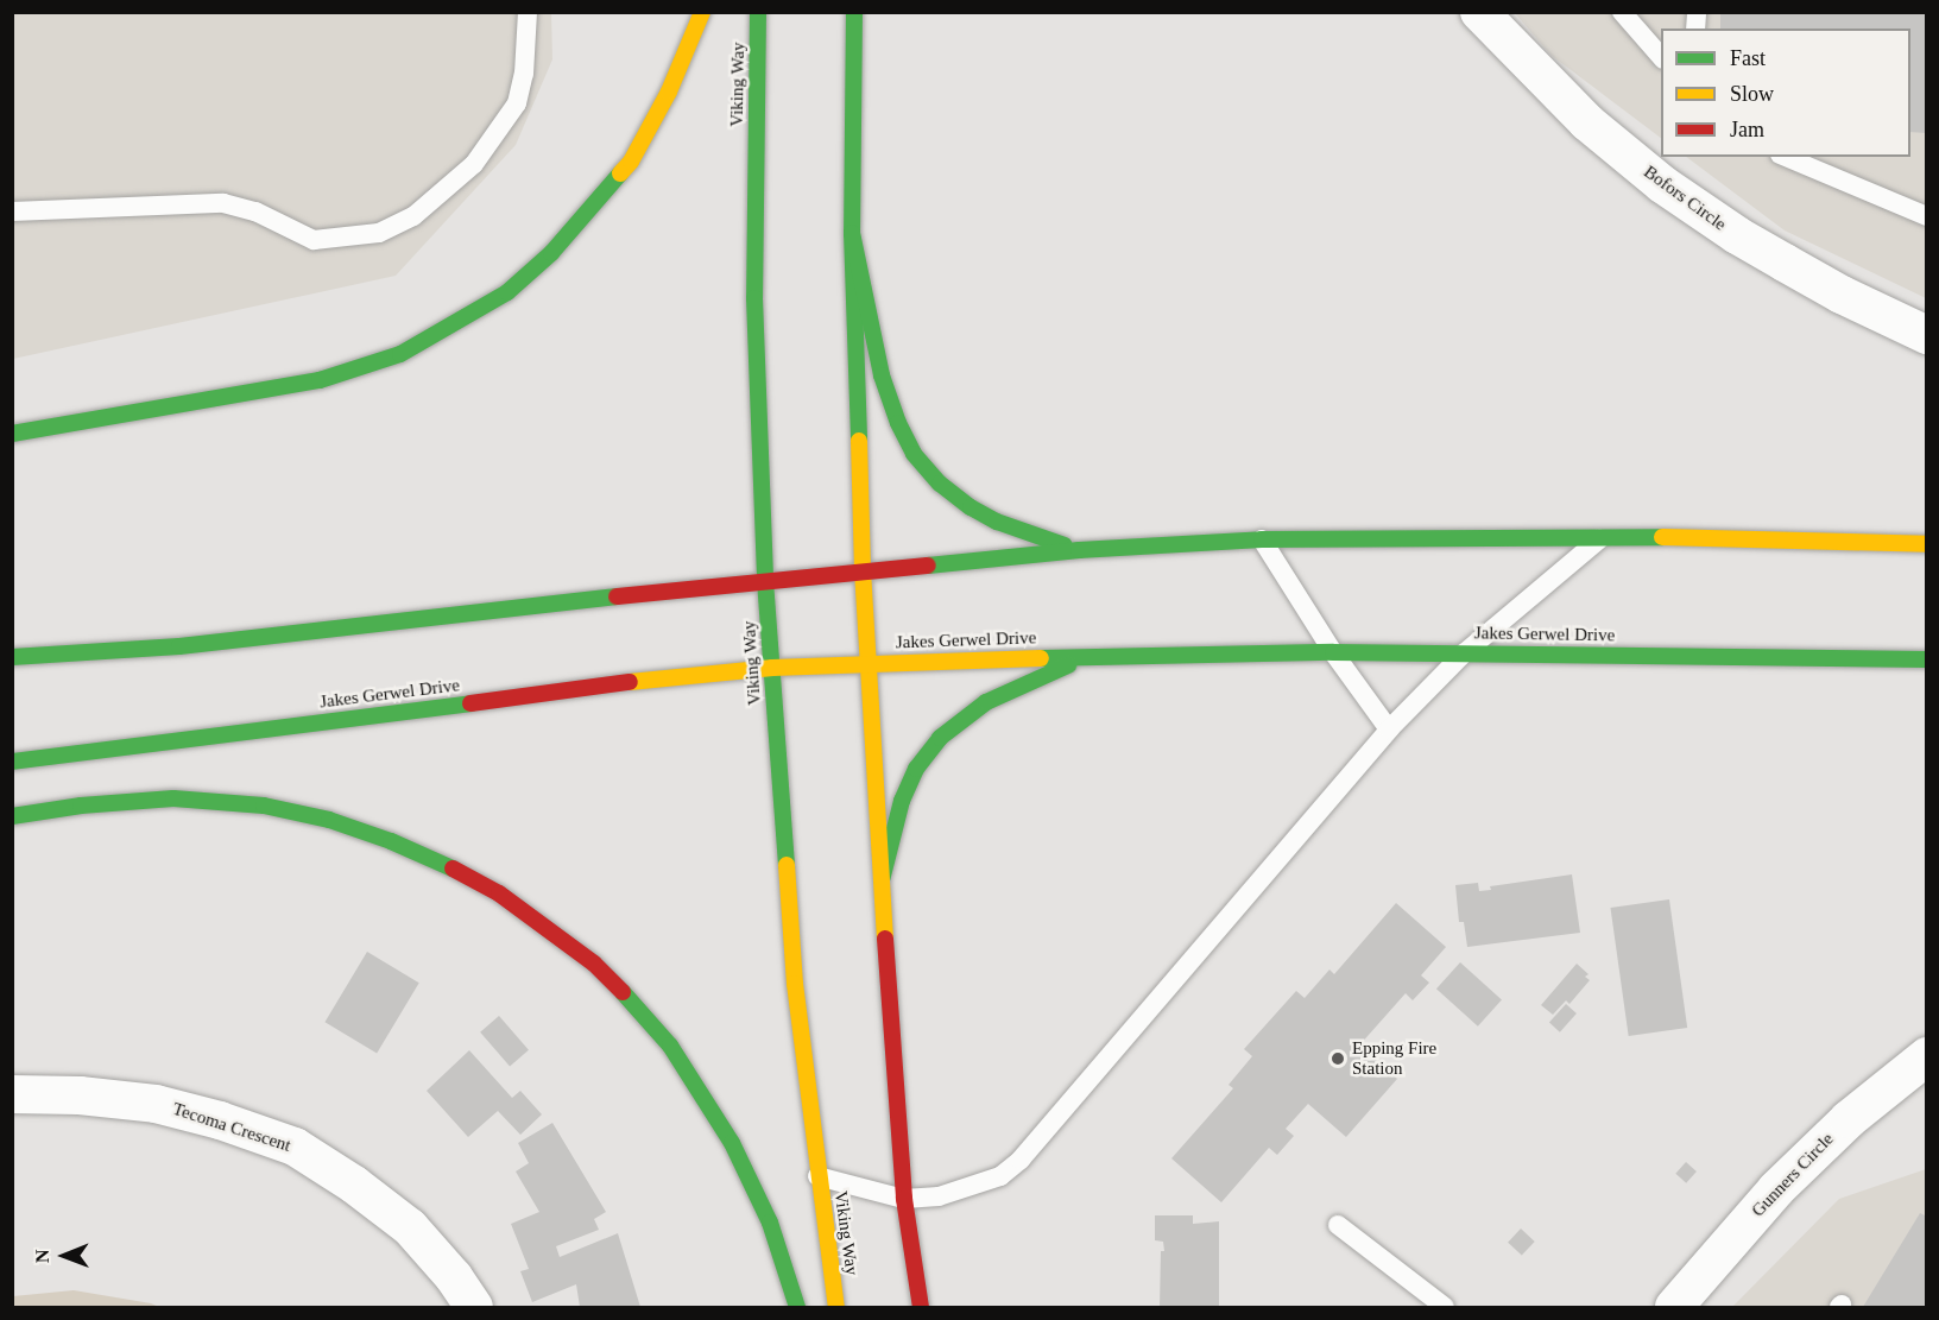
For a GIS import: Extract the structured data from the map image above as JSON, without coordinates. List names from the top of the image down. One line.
{"streets":{"main road":["Viking Way","Jakes Gerwel Drive"],"street":["Bofors Circle","Tecoma Crescent","Gunners Circle"]},"crossings":[["Viking Way","Jakes Gerwel Drive"]],"places":["Epping Fire Station"],"legend":["Fast","Slow","Jam"],"north":"left"}
